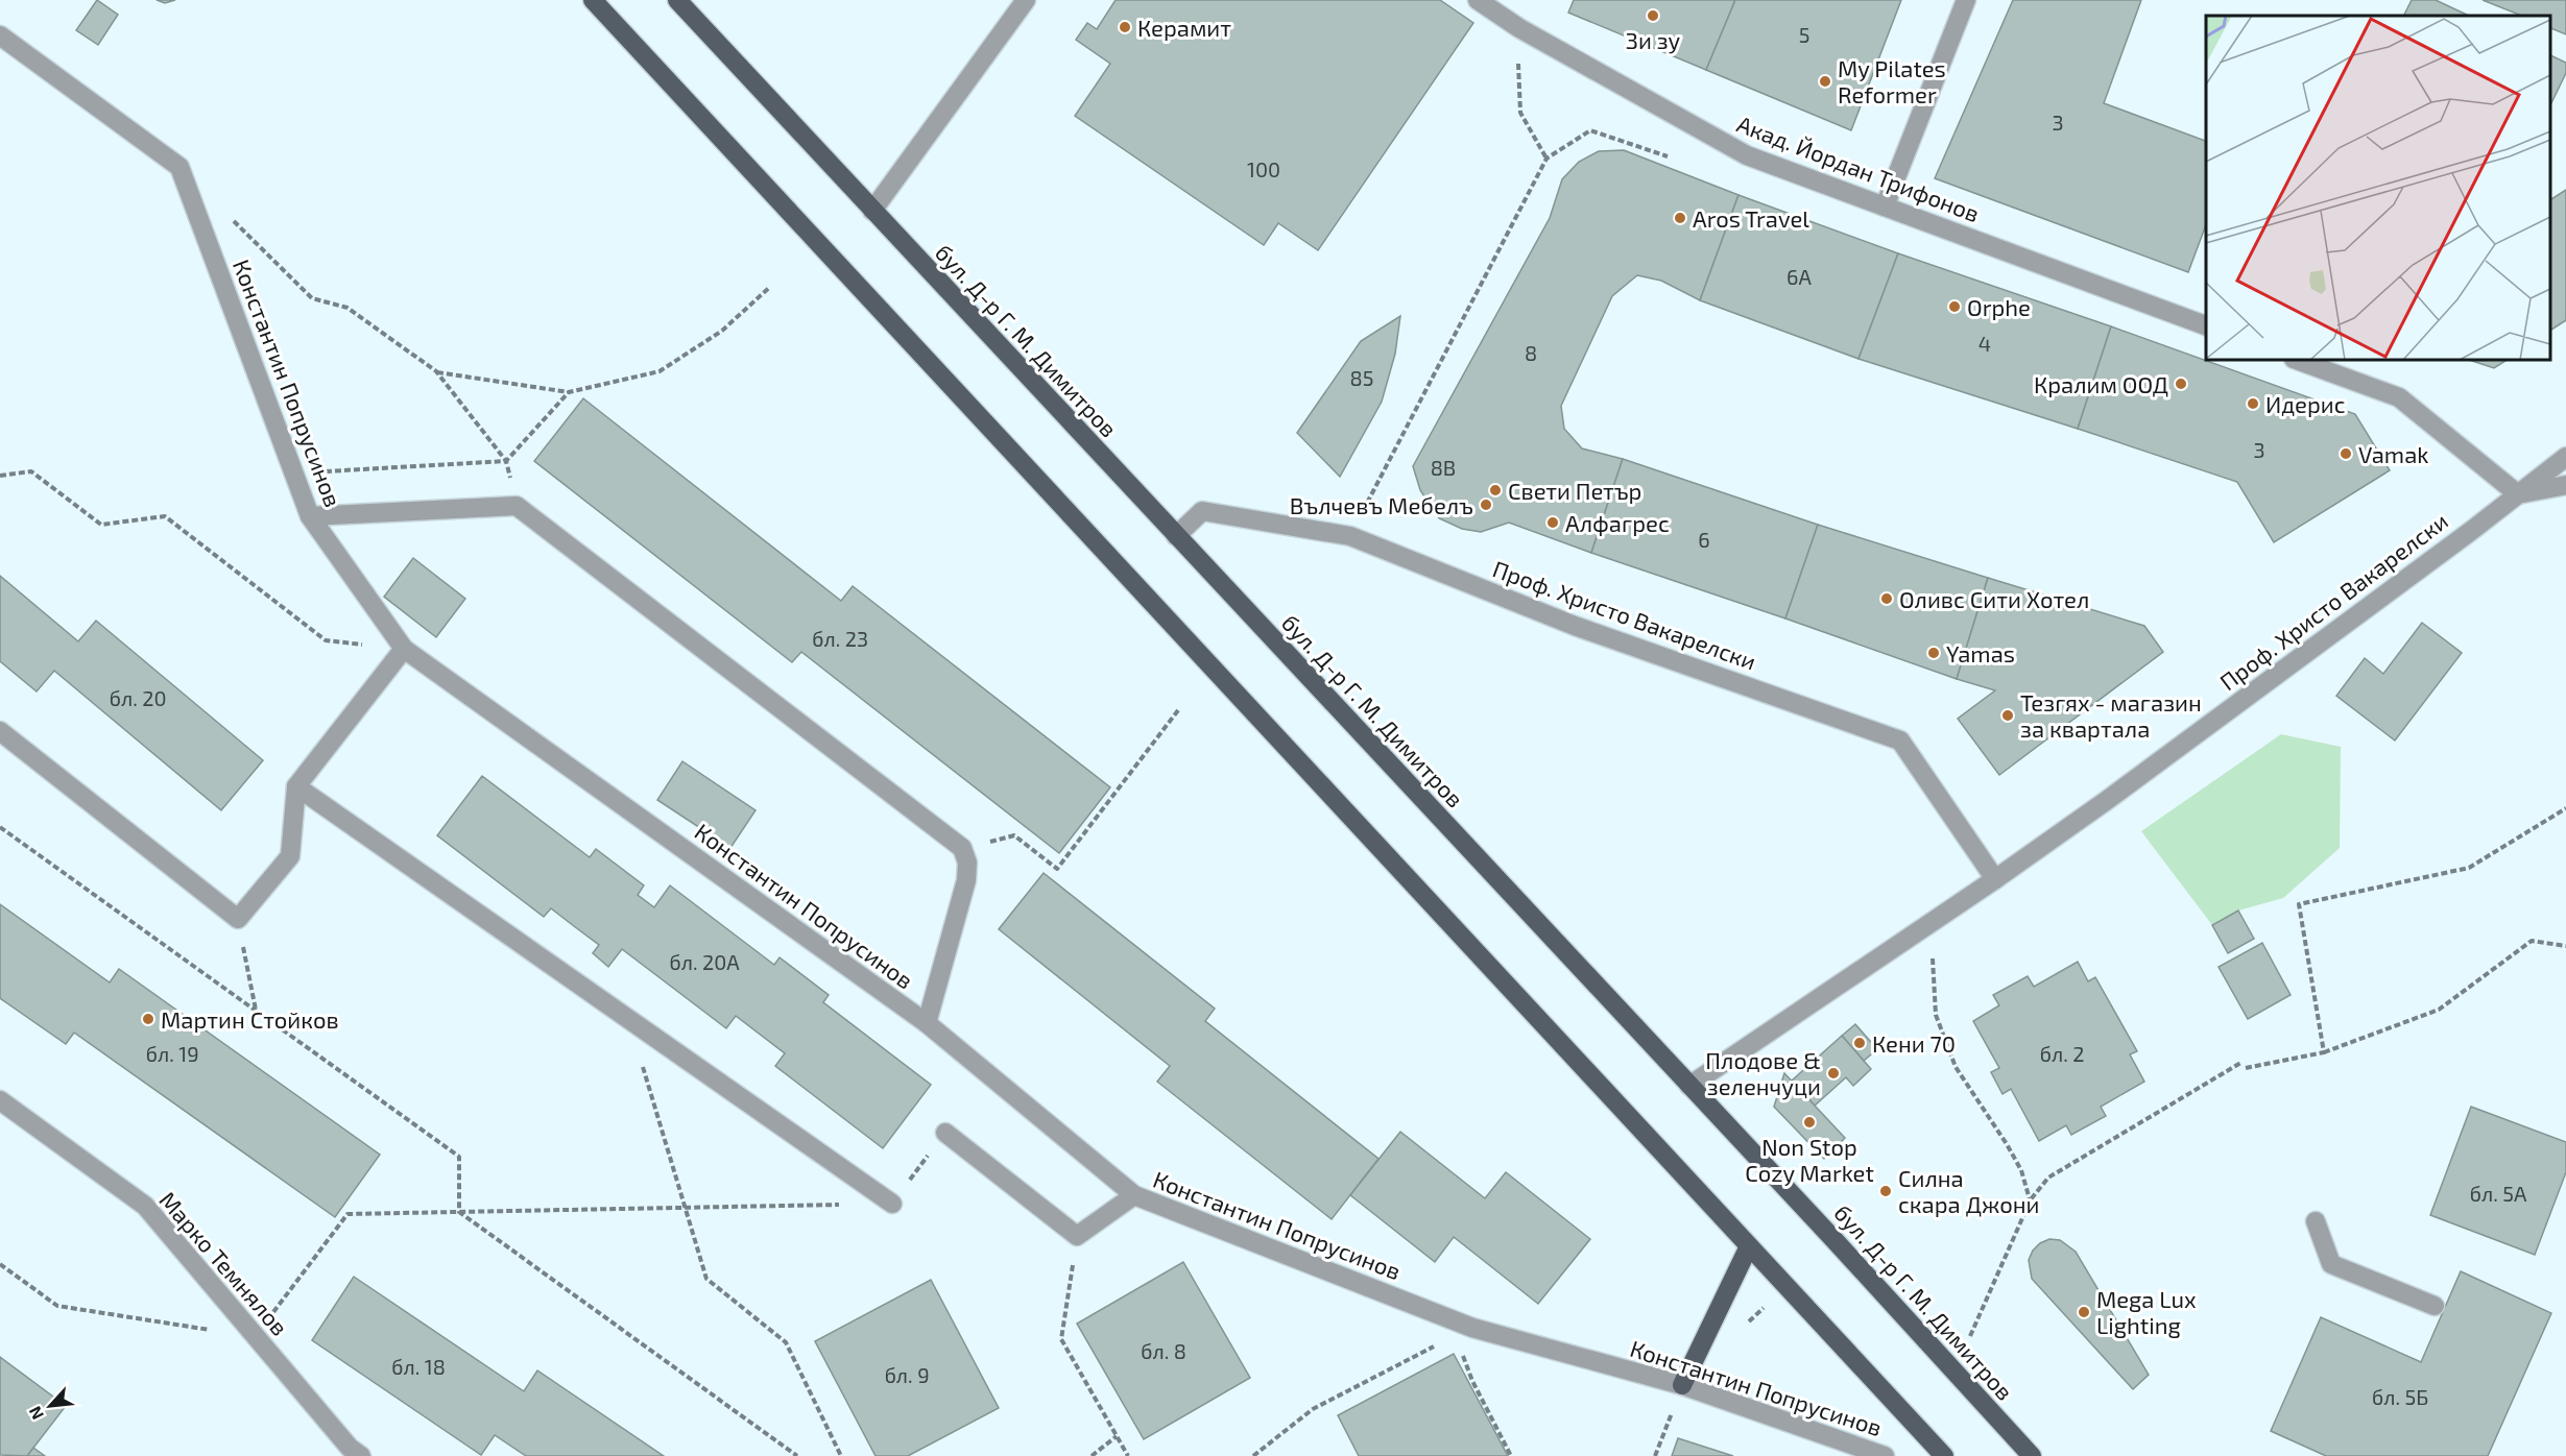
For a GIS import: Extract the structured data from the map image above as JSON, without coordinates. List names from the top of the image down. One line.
{"streets":{"main road":["бул. Д-р Г. М. Димитров"],"street":["Акад. Йордан Трифонов","Константин Попрусинов","Проф. Христо Вакарелски","Марко Темнялов"]},"crossings":[["бул. Д-р Г. М. Димитров","Проф. Христо Вакарелски"]],"places":["Зи зу","Керамит","My Pilates Reformer","Aros Travel","Orphe","Кралим ООД","Идерис","Vamak","Свети Петър","Вълчевъ Мебелъ","Алфагрес","Оливс Сити Хотел","Yamas","Тезгях - магазин за квартала","Мартин Стойков","Кени 70","Плодове & зеленчуци","Non Stop Cozy Market","Силна скара Джони","Mega Lux Lighting"],"house_numbers":["5","3","100","6А","4","8","85","3","8В","6","бл. 23","бл. 20","бл. 20А","бл. 19","бл. 2","бл. 5А","бл. 8","бл. 18","бл. 9","бл. 5Б"],"north":"bottom left"}
